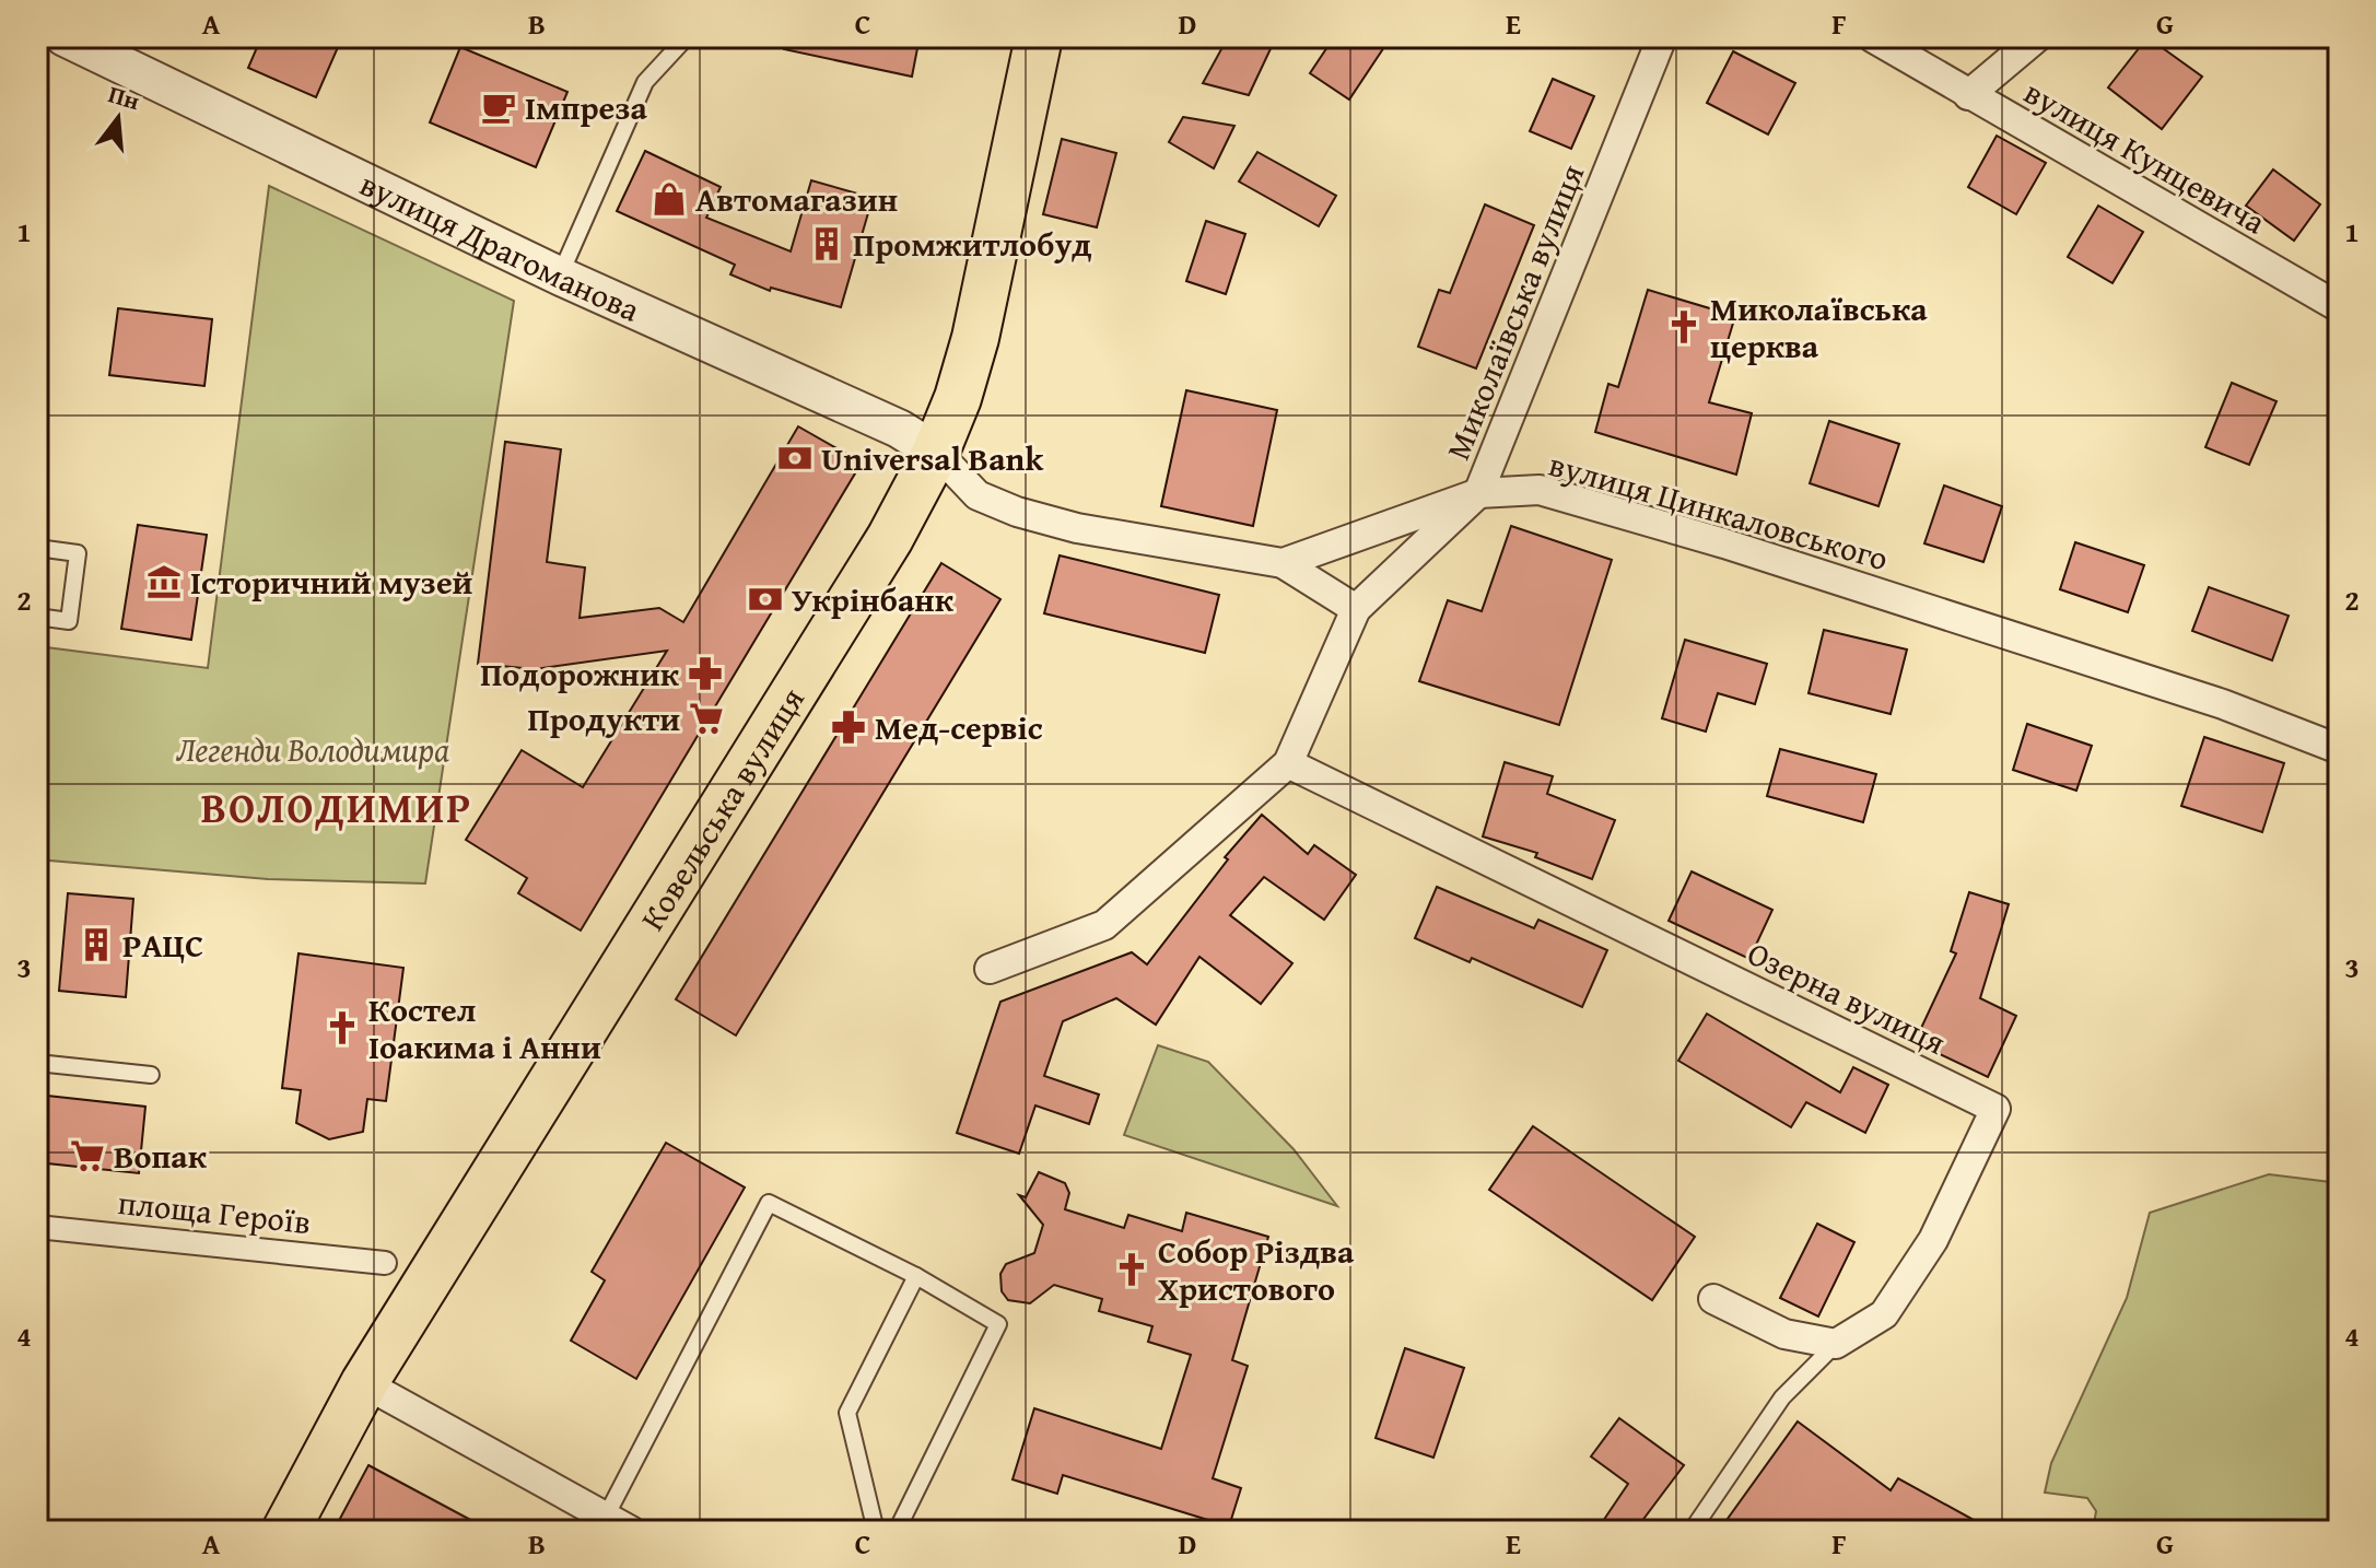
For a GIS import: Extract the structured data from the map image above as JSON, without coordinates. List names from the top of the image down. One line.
{"streets":{"main road":["Ковельська вулиця"],"street":["вулиця Кунцевича","вулиця Драгоманова","Миколаївська вулиця","вулиця Цинкаловського","Озерна вулиця","площа Героїв"]},"crossings":[["вулиця Драгоманова","вулиця Цинкаловського"],["вулиця Драгоманова","Ковельська вулиця"],["Миколаївська вулиця","вулиця Цинкаловського"],["Миколаївська вулиця","Озерна вулиця"],["вулиця Цинкаловського","Ковельська вулиця"]],"districts":["ВОЛОДИМИР"],"parks":["Легенди Володимира"],"places":{"cafe":["Імпреза"],"shop":["Автомагазин"],"building":["Промжитлобуд","РАЦС"],"church":["Миколаївська церква","Костел Іоакима і Анни","Собор Різдва Христового"],"bank":["Universal Bank","Укрінбанк"],"museum":["Історичний музей"],"pharmacy":["Подорожник","Мед-сервіс"],"supermarket":["Продукти","Вопак"]},"north":"top","grid":{"columns":["A","B","C","D","E","F","G"],"rows":["1","2","3","4"]}}
